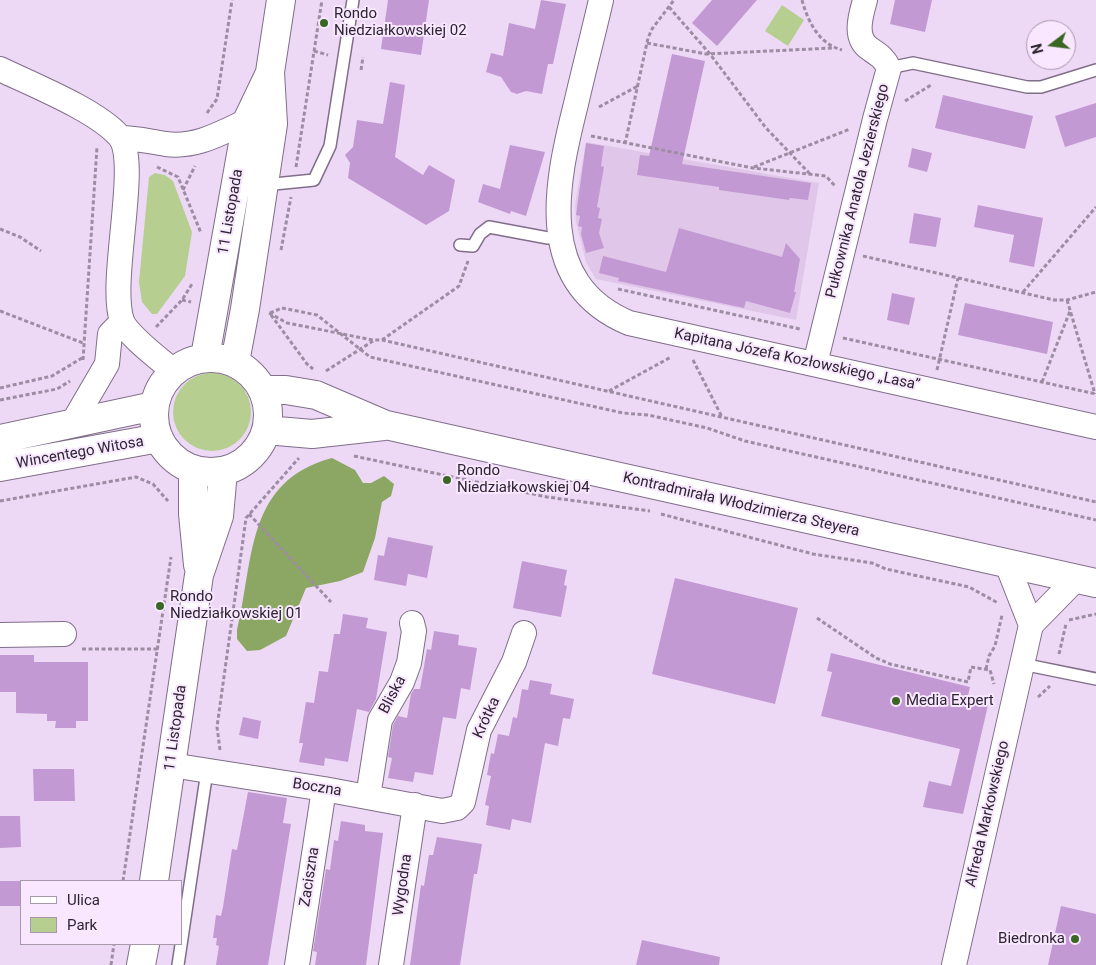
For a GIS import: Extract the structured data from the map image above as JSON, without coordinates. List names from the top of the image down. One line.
{"streets":{"street":["Pułkownika Anatola Jezierskiego","11 Listopada","Kapitana Józefa Kozłowskiego „Lasa”","Wincentego Witosa","Kontradmirała Włodzimierza Steyera","Bliska","Krótka","Boczna","Alfreda Markowskiego","Zaciszna","Wygodna"]},"crossings":[["Pułkownika Anatola Jezierskiego","Kapitana Józefa Kozłowskiego „Lasa”"],["11 Listopada","Wincentego Witosa"],["11 Listopada","Kontradmirała Włodzimierza Steyera"],["11 Listopada","Boczna"],["Wincentego Witosa","Kontradmirała Włodzimierza Steyera"],["Bliska","Boczna"],["Krótka","Boczna"],["Boczna","Zaciszna"],["Boczna","Wygodna"]],"places":["Rondo Niedziałkowskiej 02","Rondo Niedziałkowskiej 04","Rondo Niedziałkowskiej 01","Media Expert","Biedronka"],"legend":["Ulica","Park"],"north":"left"}
